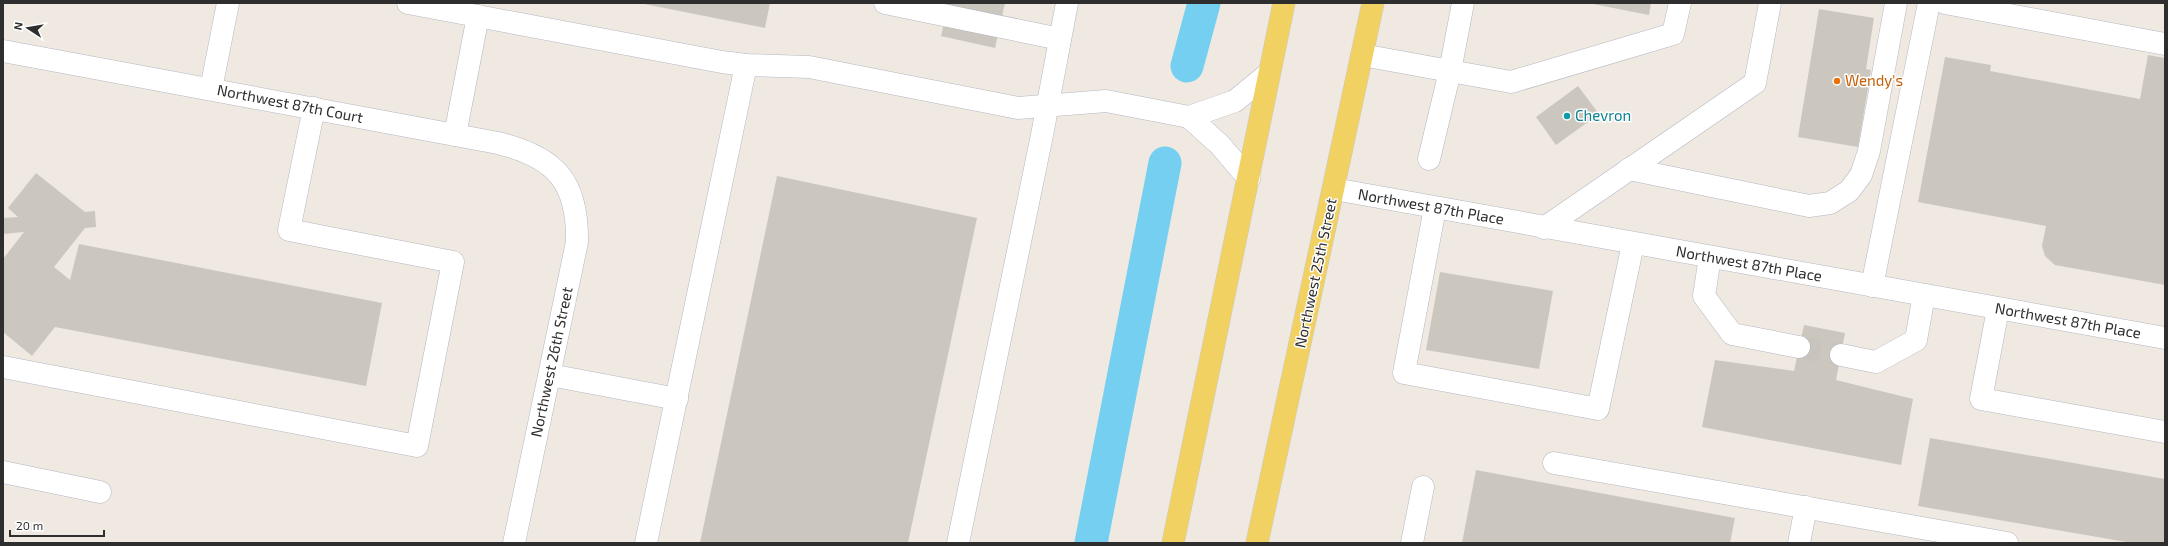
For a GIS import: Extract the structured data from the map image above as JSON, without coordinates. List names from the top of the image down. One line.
{"streets":{"main road":["Northwest 25th Street"],"street":["Northwest 87th Court","Northwest 87th Place","Northwest 26th Street"]},"crossings":[["Northwest 87th Court","Northwest 26th Street"],["Northwest 87th Place","Northwest 25th Street"]],"places":["Wendy's","Chevron"],"scale_bar":"20 m","north":"left"}
